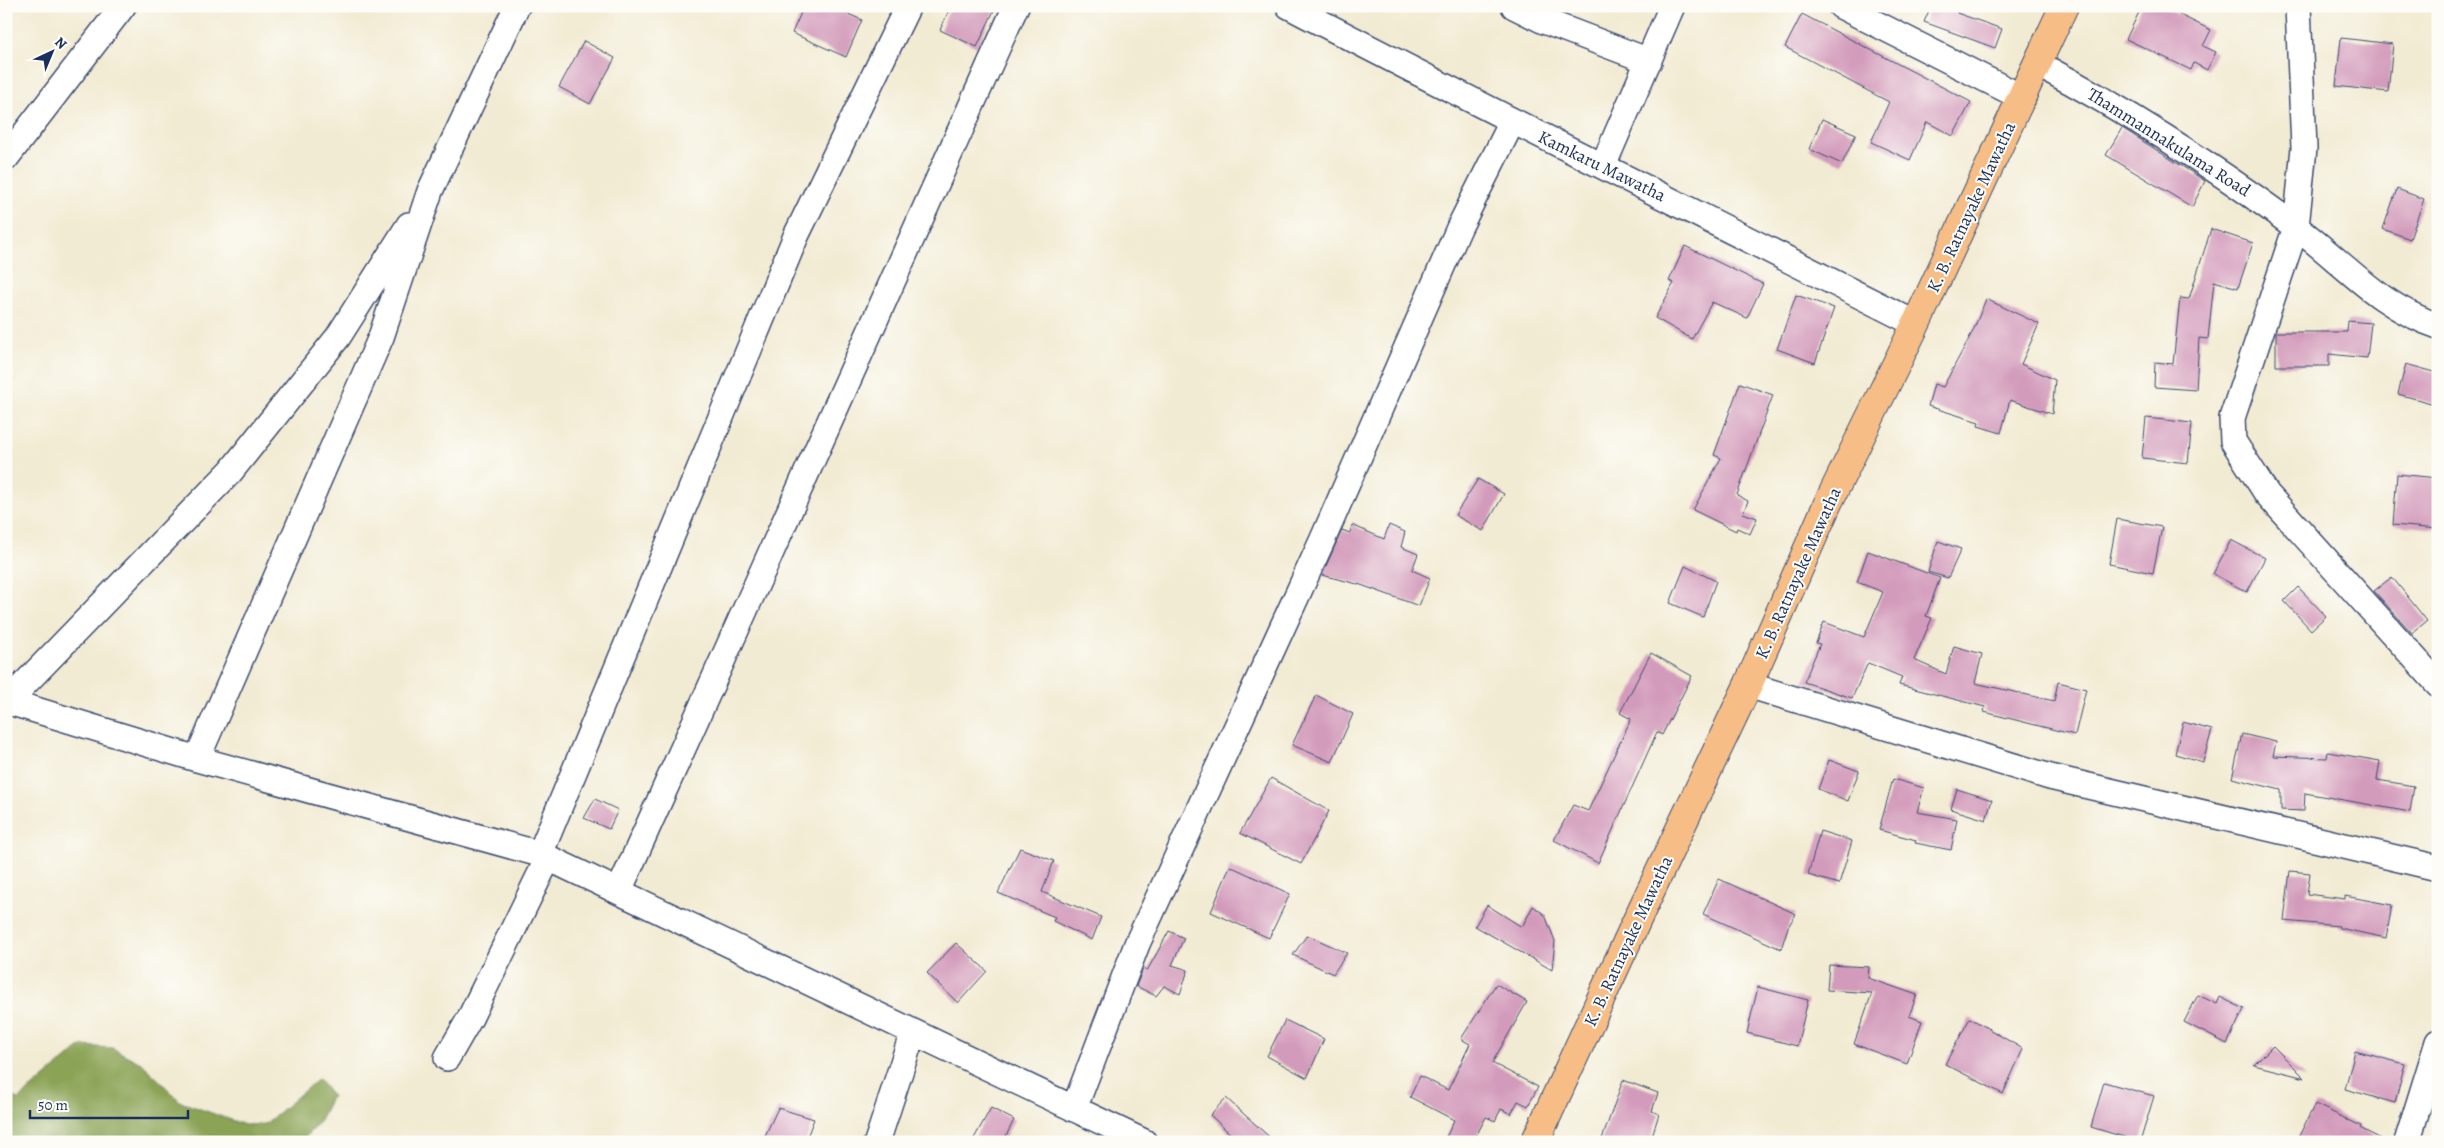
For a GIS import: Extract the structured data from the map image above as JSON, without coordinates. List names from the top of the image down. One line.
{"streets":{"highway":["K. B. Ratnayake Mawatha"],"street":["Thammannakulama Road","Kamkaru Mawatha"]},"crossings":[["Thammannakulama Road","K. B. Ratnayake Mawatha"],["Kamkaru Mawatha","K. B. Ratnayake Mawatha"]],"scale_bar":"50 m","north":"top right"}
